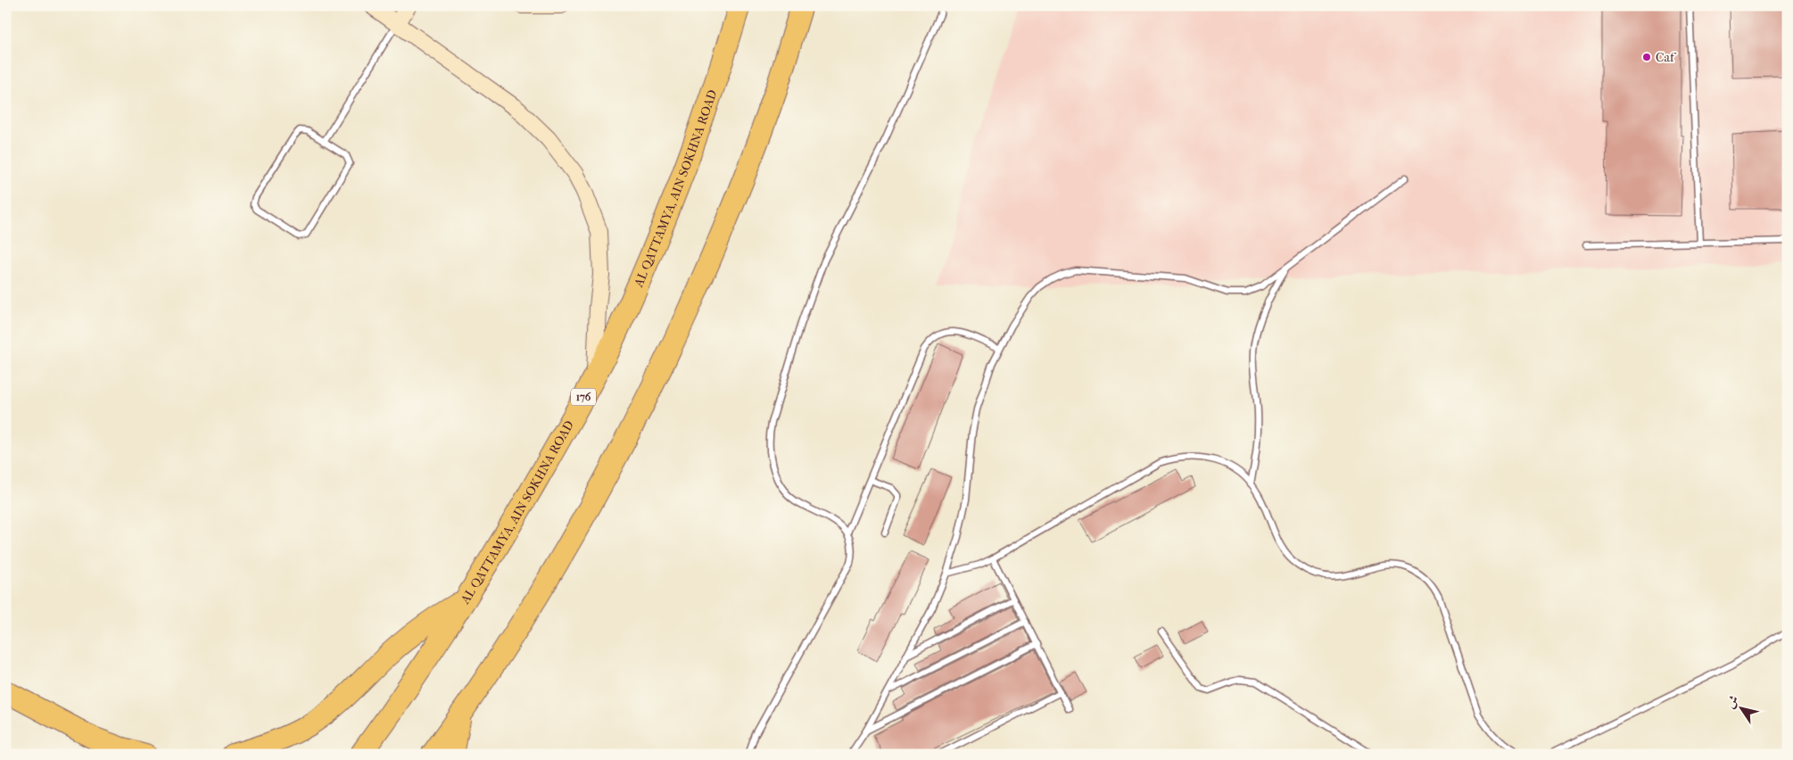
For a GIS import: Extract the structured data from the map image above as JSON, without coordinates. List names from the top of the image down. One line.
{"streets":{"highway":["AL QATTAMYA, AIN SOKHNA ROAD","176"]},"places":["Caf"],"north":"top left"}
